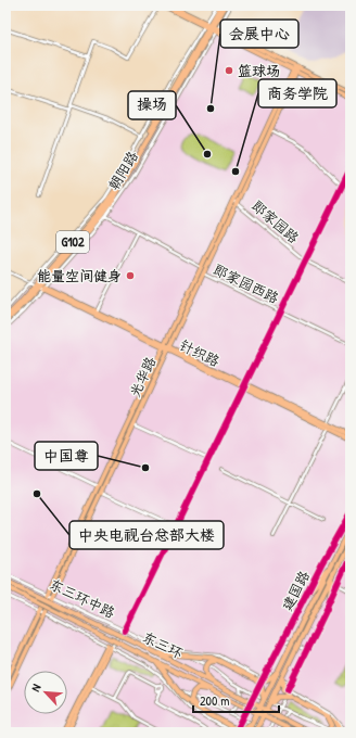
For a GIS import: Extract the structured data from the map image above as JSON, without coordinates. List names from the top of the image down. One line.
{"streets":{"highway":["朝阳路","G102","建国路","东三环"],"main road":["针织路","光华路"],"street":["郎家园路","郎家园西路","东三环中路"]},"crossings":[["朝阳路","针织路"],["郎家园路","光华路"],["郎家园西路","光华路"],["针织路","光华路"],["光华路","东三环中路"],["建国路","东三环中路"]],"places":["篮球场","会展中心","操场","商务学院","能量空间健身","中国尊","中央电视台总部大楼"],"scale_bar":"200 m","north":"top left"}
